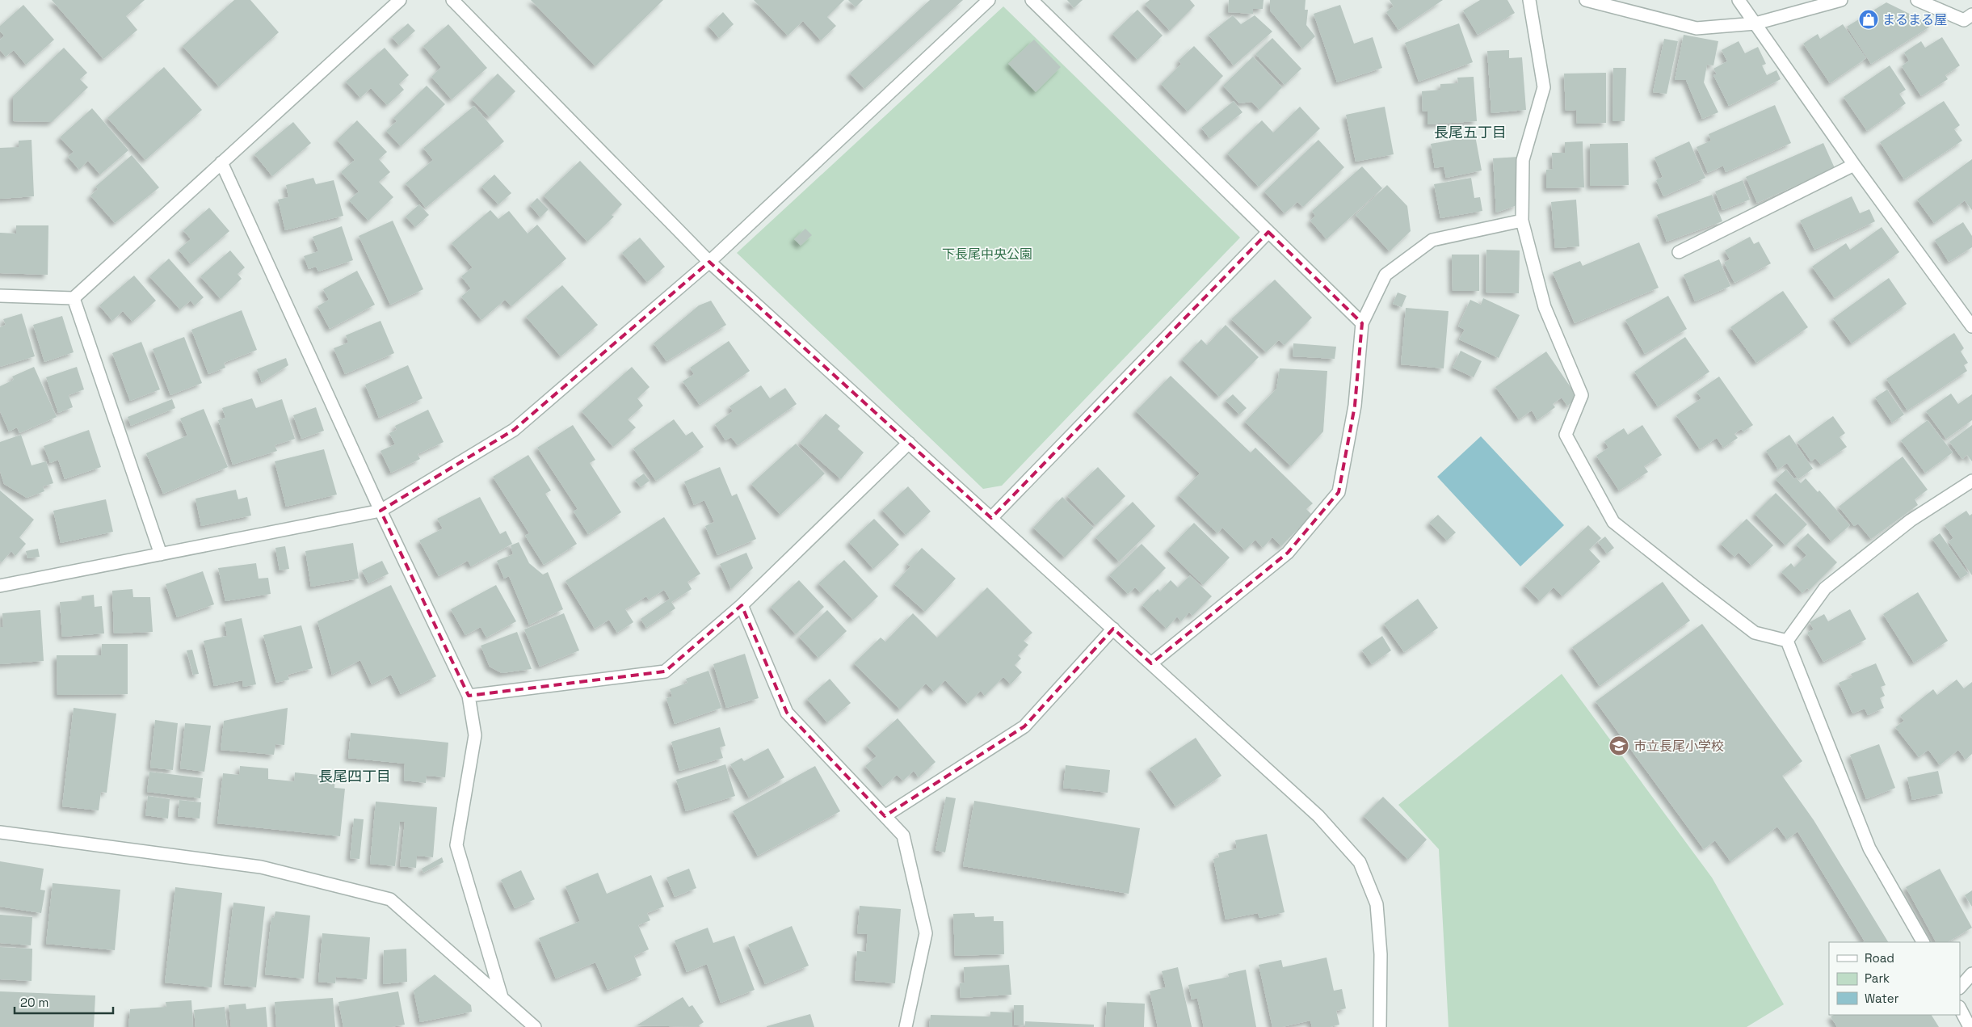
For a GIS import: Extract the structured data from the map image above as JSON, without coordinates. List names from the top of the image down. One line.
{"districts":["長尾五丁目","長尾四丁目"],"parks":["下長尾中央公園"],"places":{"shop":["まるまる屋"],"school or university":["市立長尾小学校"]},"legend":["Road","Park","Water"],"scale_bar":"20 m"}
